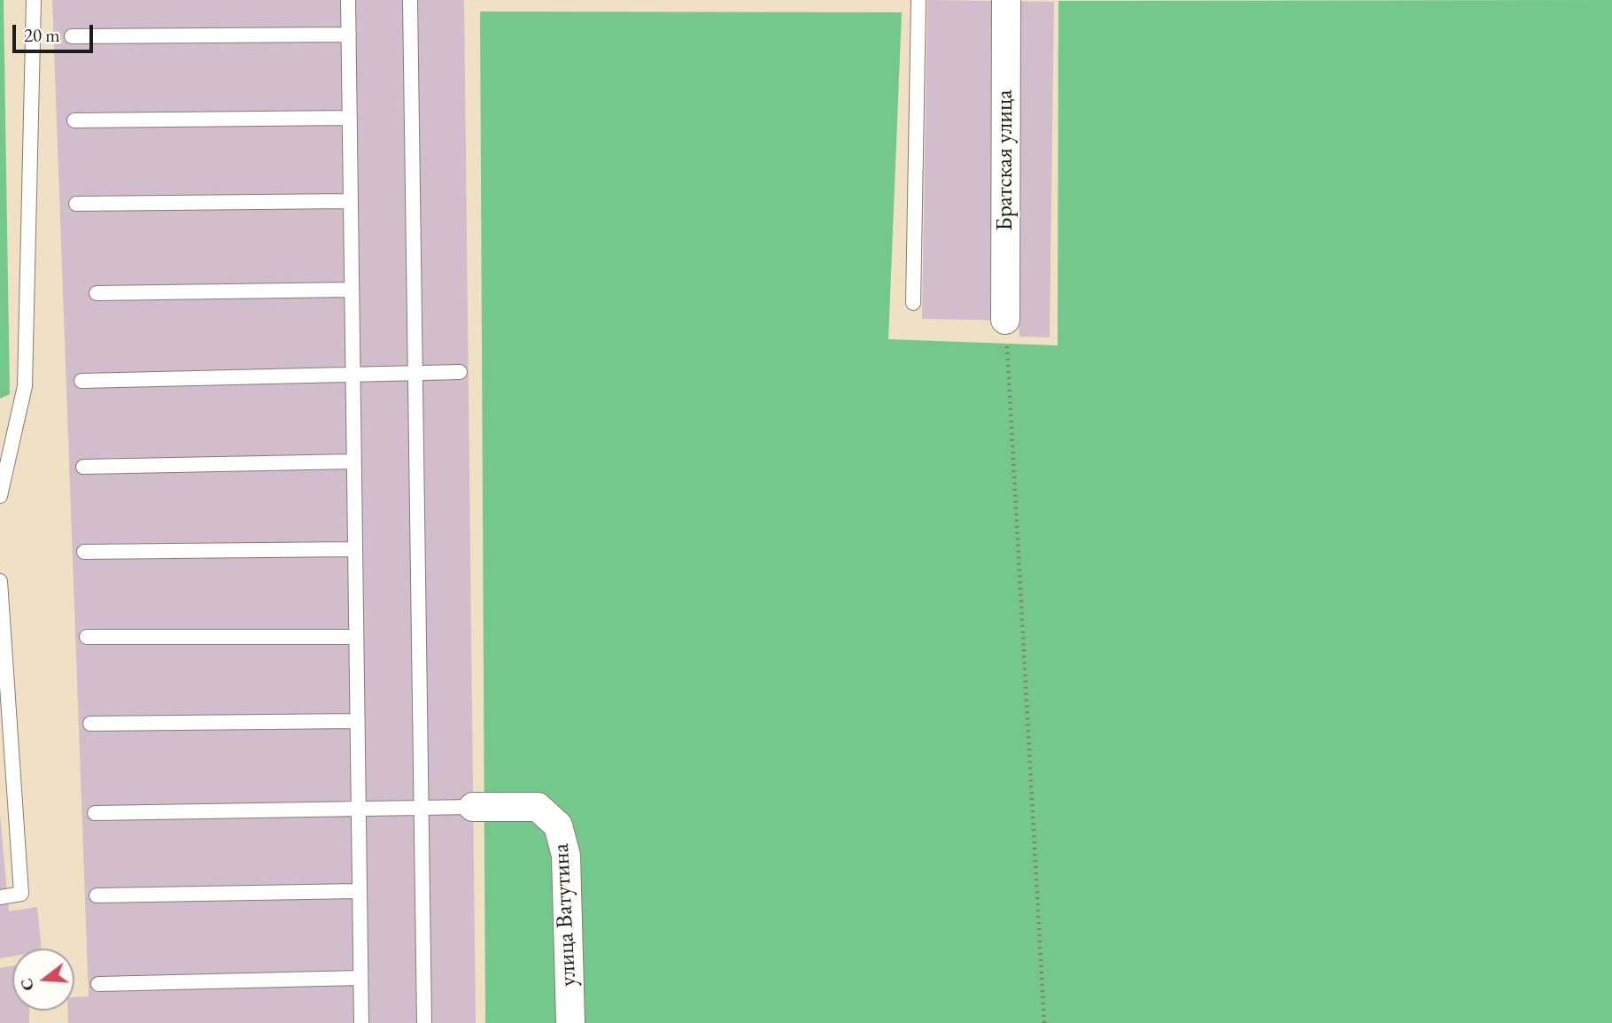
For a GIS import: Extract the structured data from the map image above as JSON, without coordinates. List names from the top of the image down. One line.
{"streets":{"street":["Братская улица","улица Ватутина"]},"scale_bar":"20 m","north":"left"}
